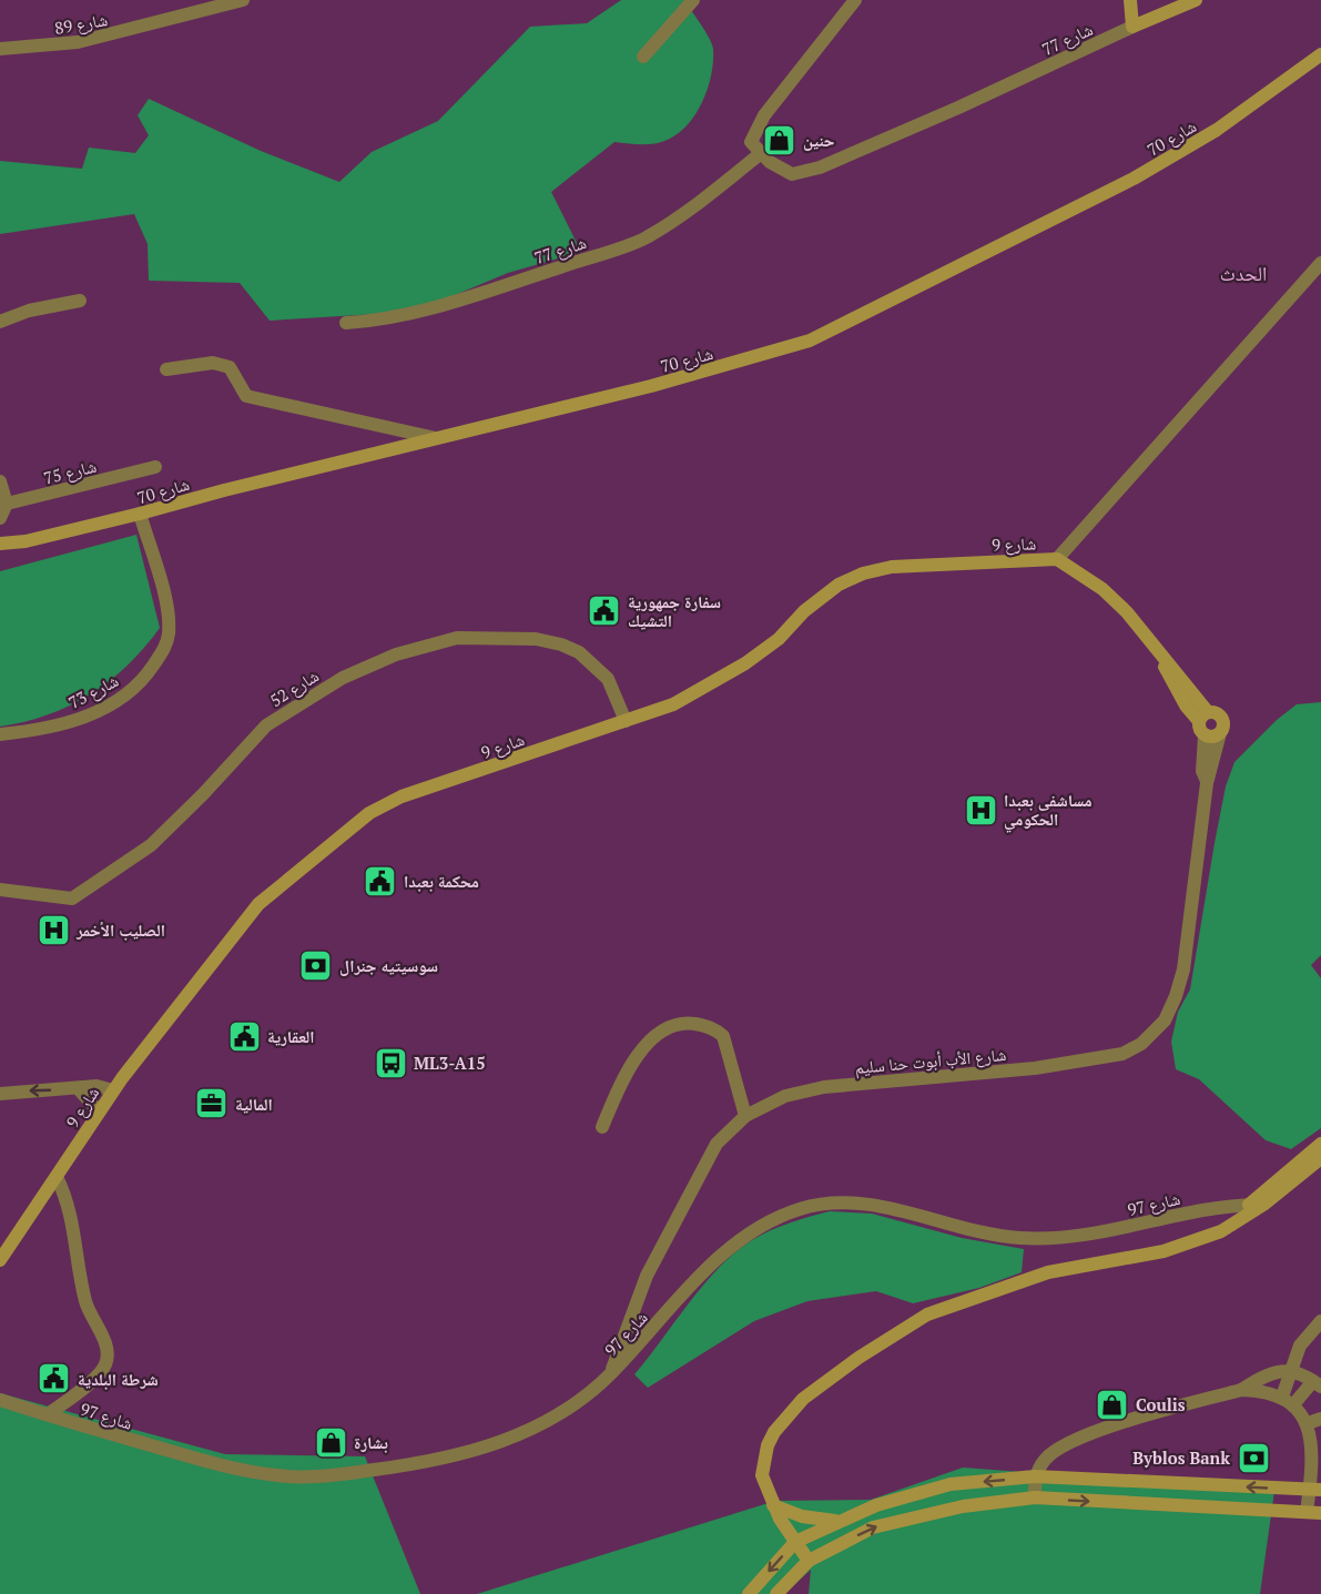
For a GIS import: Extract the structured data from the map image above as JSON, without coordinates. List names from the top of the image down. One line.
{"streets":{"street":["شارع 89","شارع 77","شارع 70","شارع 75","شارع 9","شارع 52","شارع 73","شارع الأب أبوت حنا سليم","شارع 97"]},"crossings":[["شارع 70","شارع 73"],["شارع 9","شارع 52"],["شارع 9","شارع الأب أبوت حنا سليم"],["شارع الأب أبوت حنا سليم","شارع 97"]],"districts":["الحدث"],"places":{"shop":["حنين","Coulis","بشارة"],"public building":["سفارة جمهورية التشيك","محكمة بعبدا","العقارية","شرطة البلدية"],"hospital":["مساشفى بعبدا الحكومي","الصليب الأخمر"],"bank":["سوسيتيه جنرال","Byblos Bank"],"bus stop":["ML3-A15"],"office":["المالية"]}}
